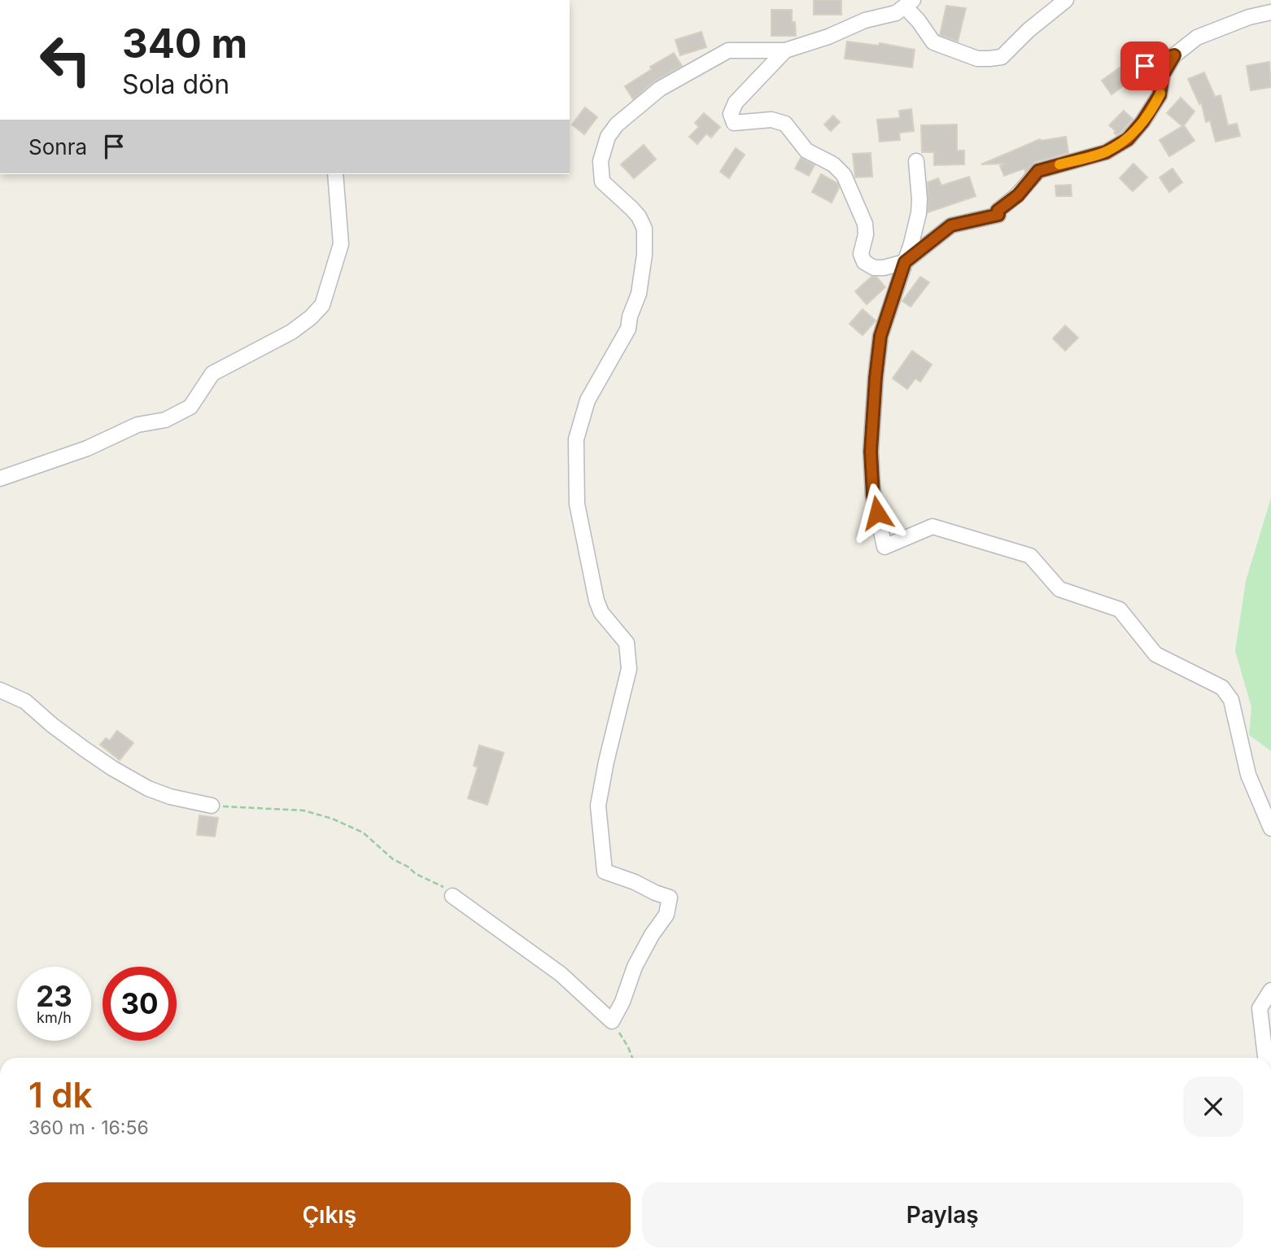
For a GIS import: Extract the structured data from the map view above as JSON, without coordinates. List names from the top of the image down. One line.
{"page":{"turn":["340 m","Sola dön"],"then":"Sonra","speed":"23 km/h","limit":"30","heading":["1 dk","360 m · 16:56"],"buttons":["Çıkış","Paylaş"]}}
